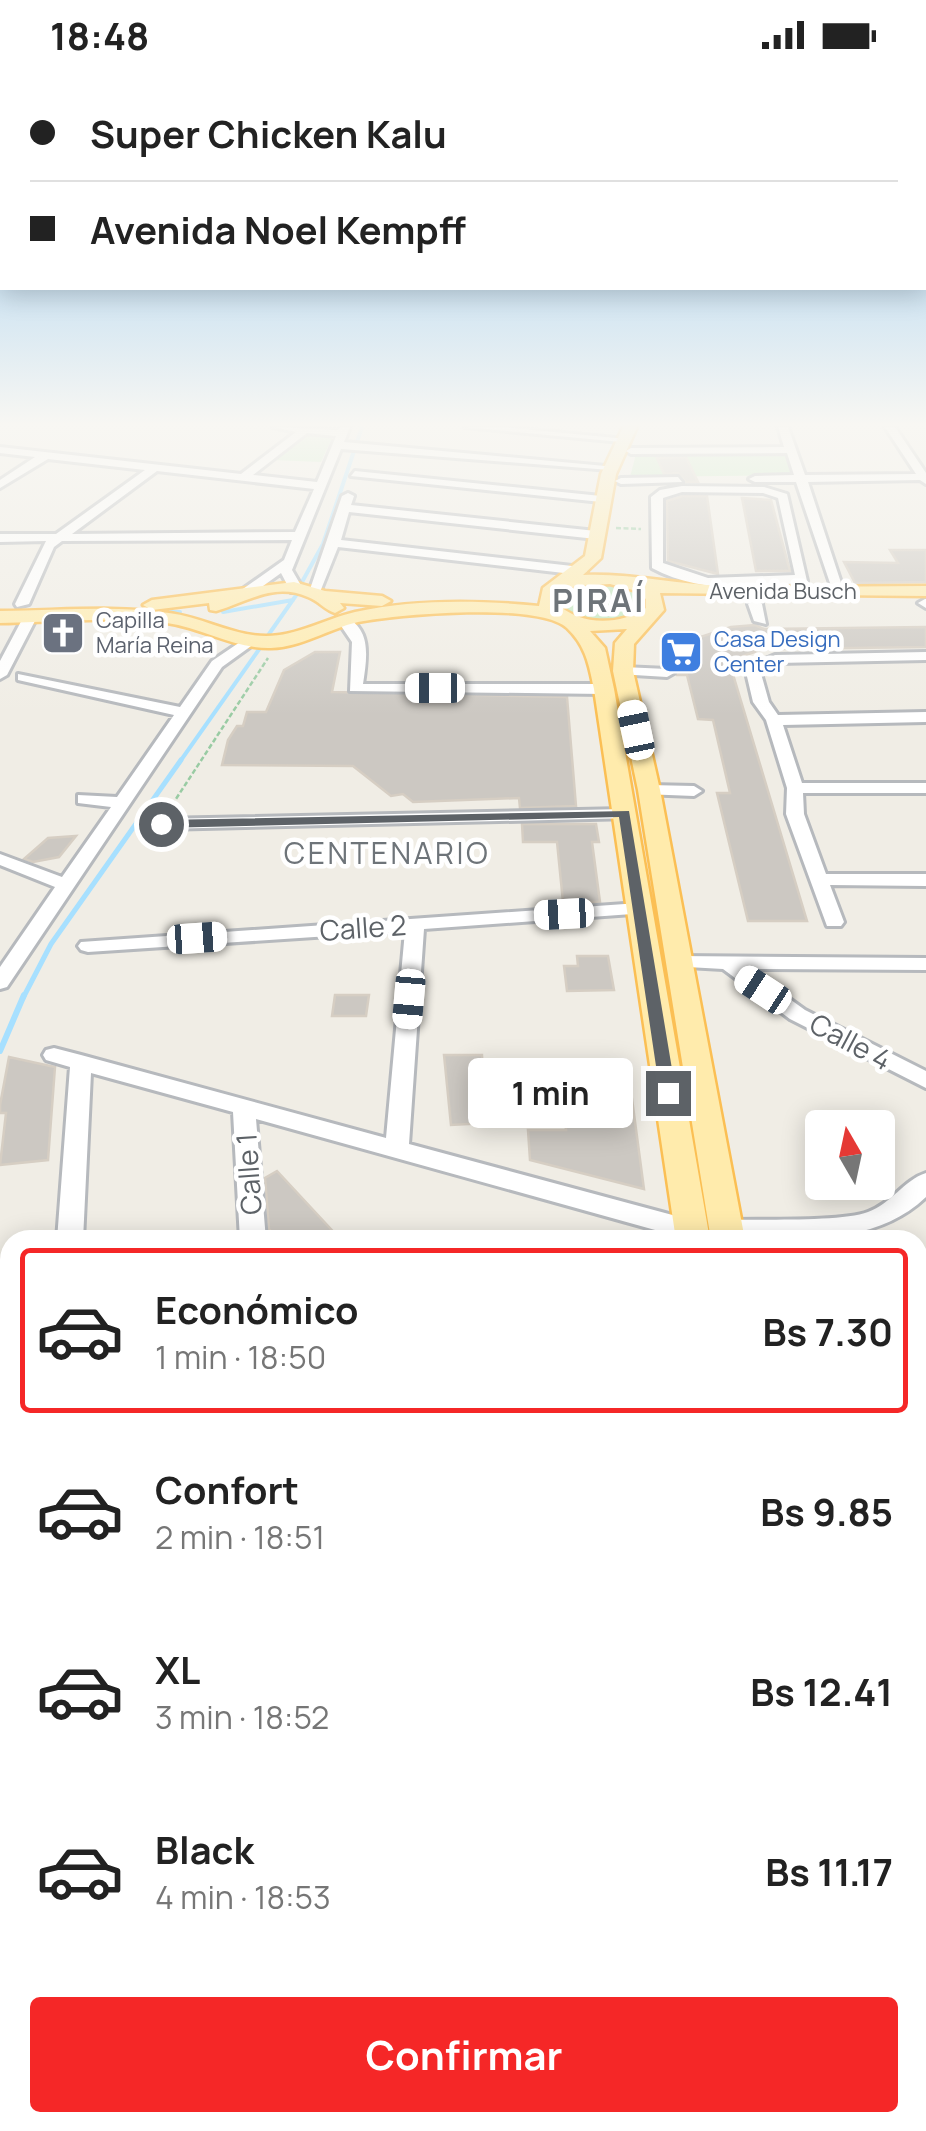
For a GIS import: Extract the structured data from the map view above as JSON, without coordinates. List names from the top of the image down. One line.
{"streets":{"main road":["Avenida Busch"],"street":["Calle 2","Calle 4","Calle 1"]},"districts":["PIRAÍ","CENTENARIO"],"places":{"church":["Capilla María Reina"],"supermarket":["Casa Design Center"]},"north":"top","page":{"status":"18:48","banner":["Super Chicken Kalu","Avenida Noel Kempff"],"bubble":"1 min","list":[{"name":"Económico","note":"1 min · 18:50","value":"Bs 7.30"},{"name":"Confort","note":"2 min · 18:51","value":"Bs 9.85"},{"name":"XL","note":"3 min · 18:52","value":"Bs 12.41"},{"name":"Black","note":"4 min · 18:53","value":"Bs 11.17"}],"buttons":"Confirmar"}}
